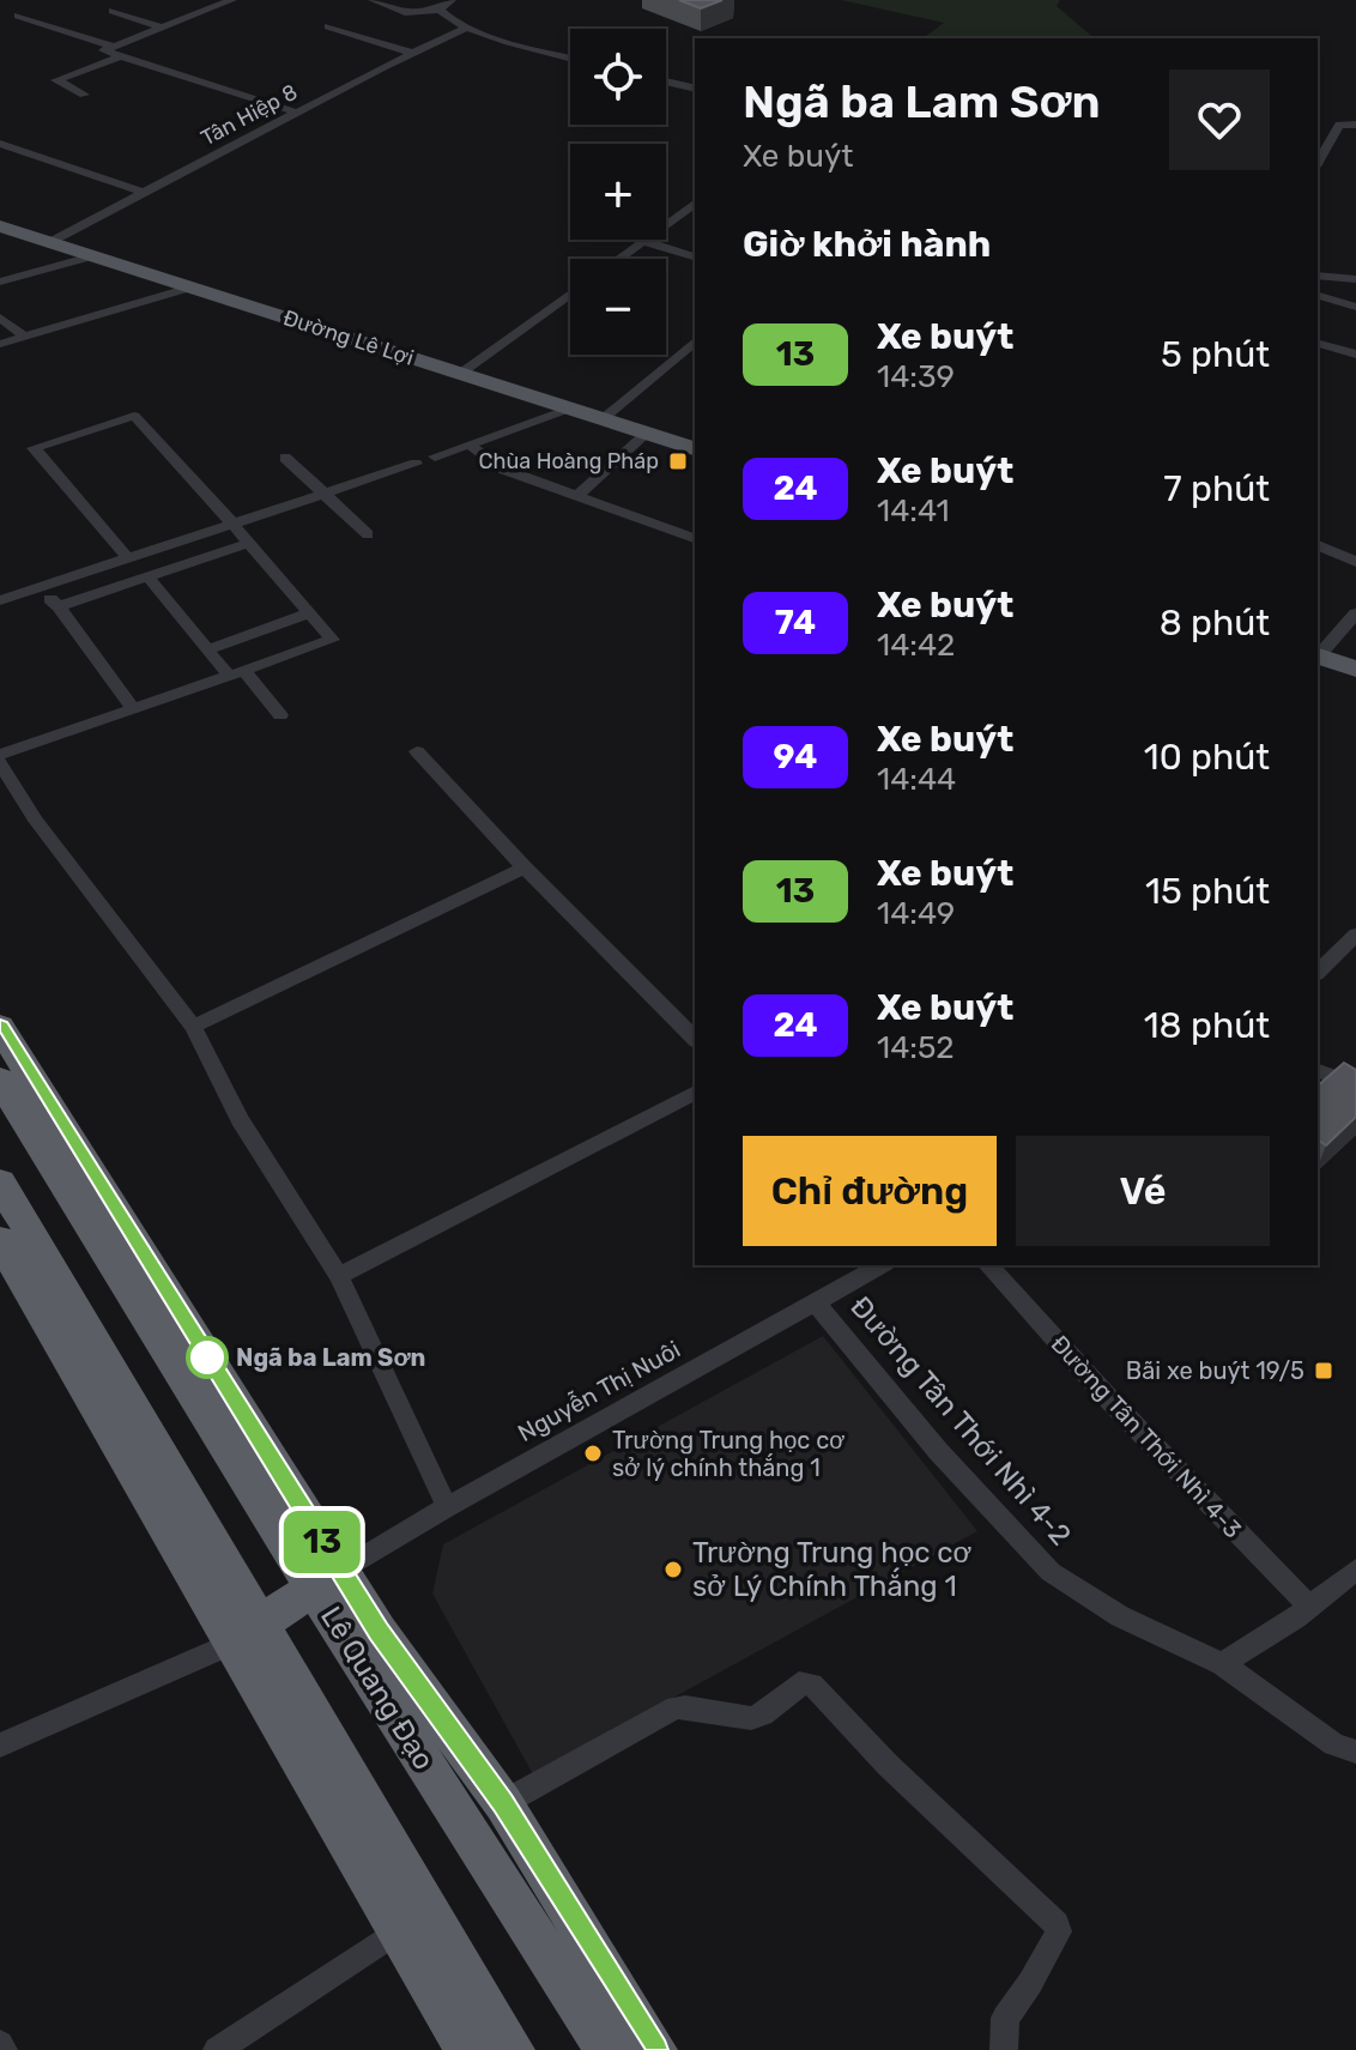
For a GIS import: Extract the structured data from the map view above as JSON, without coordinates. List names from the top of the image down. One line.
{"streets":{"highway":["Lê Quang Đạo"],"main road":["Đường Lê Lợi"],"street":["Tân Hiệp 8","Nguyễn Thị Nuôi","Đường Tân Thới Nhì 4-2","Đường Tân Thới Nhì 4-3"]},"crossings":[["Tân Hiệp 8","Đường Lê Lợi"],["Nguyễn Thị Nuôi","Đường Tân Thới Nhì 4-2"],["Nguyễn Thị Nuôi","Lê Quang Đạo"]],"places":{"transit":["Chùa Hoàng Pháp","Bãi xe buýt 19/5"],"other":["Ngã ba Lam Sơn","Trường Trung học cơ sở lý chính thắng 1","Trường Trung học cơ sở Lý Chính Thắng 1"]},"lines":["bus line 13"],"page":{"on_map":"13","map_buttons":["+","−"],"heading":[["Ngã ba Lam Sơn","Xe buýt"],"Giờ khởi hành"],"list":[{"mark":"13","name":"Xe buýt","note":"14:39","value":"5 phút"},{"mark":"24","name":"Xe buýt","note":"14:41","value":"7 phút"},{"mark":"74","name":"Xe buýt","note":"14:42","value":"8 phút"},{"mark":"94","name":"Xe buýt","note":"14:44","value":"10 phút"},{"mark":"13","name":"Xe buýt","note":"14:49","value":"15 phút"},{"mark":"24","name":"Xe buýt","note":"14:52","value":"18 phút"}],"buttons":["Chỉ đường","Vé"]}}
